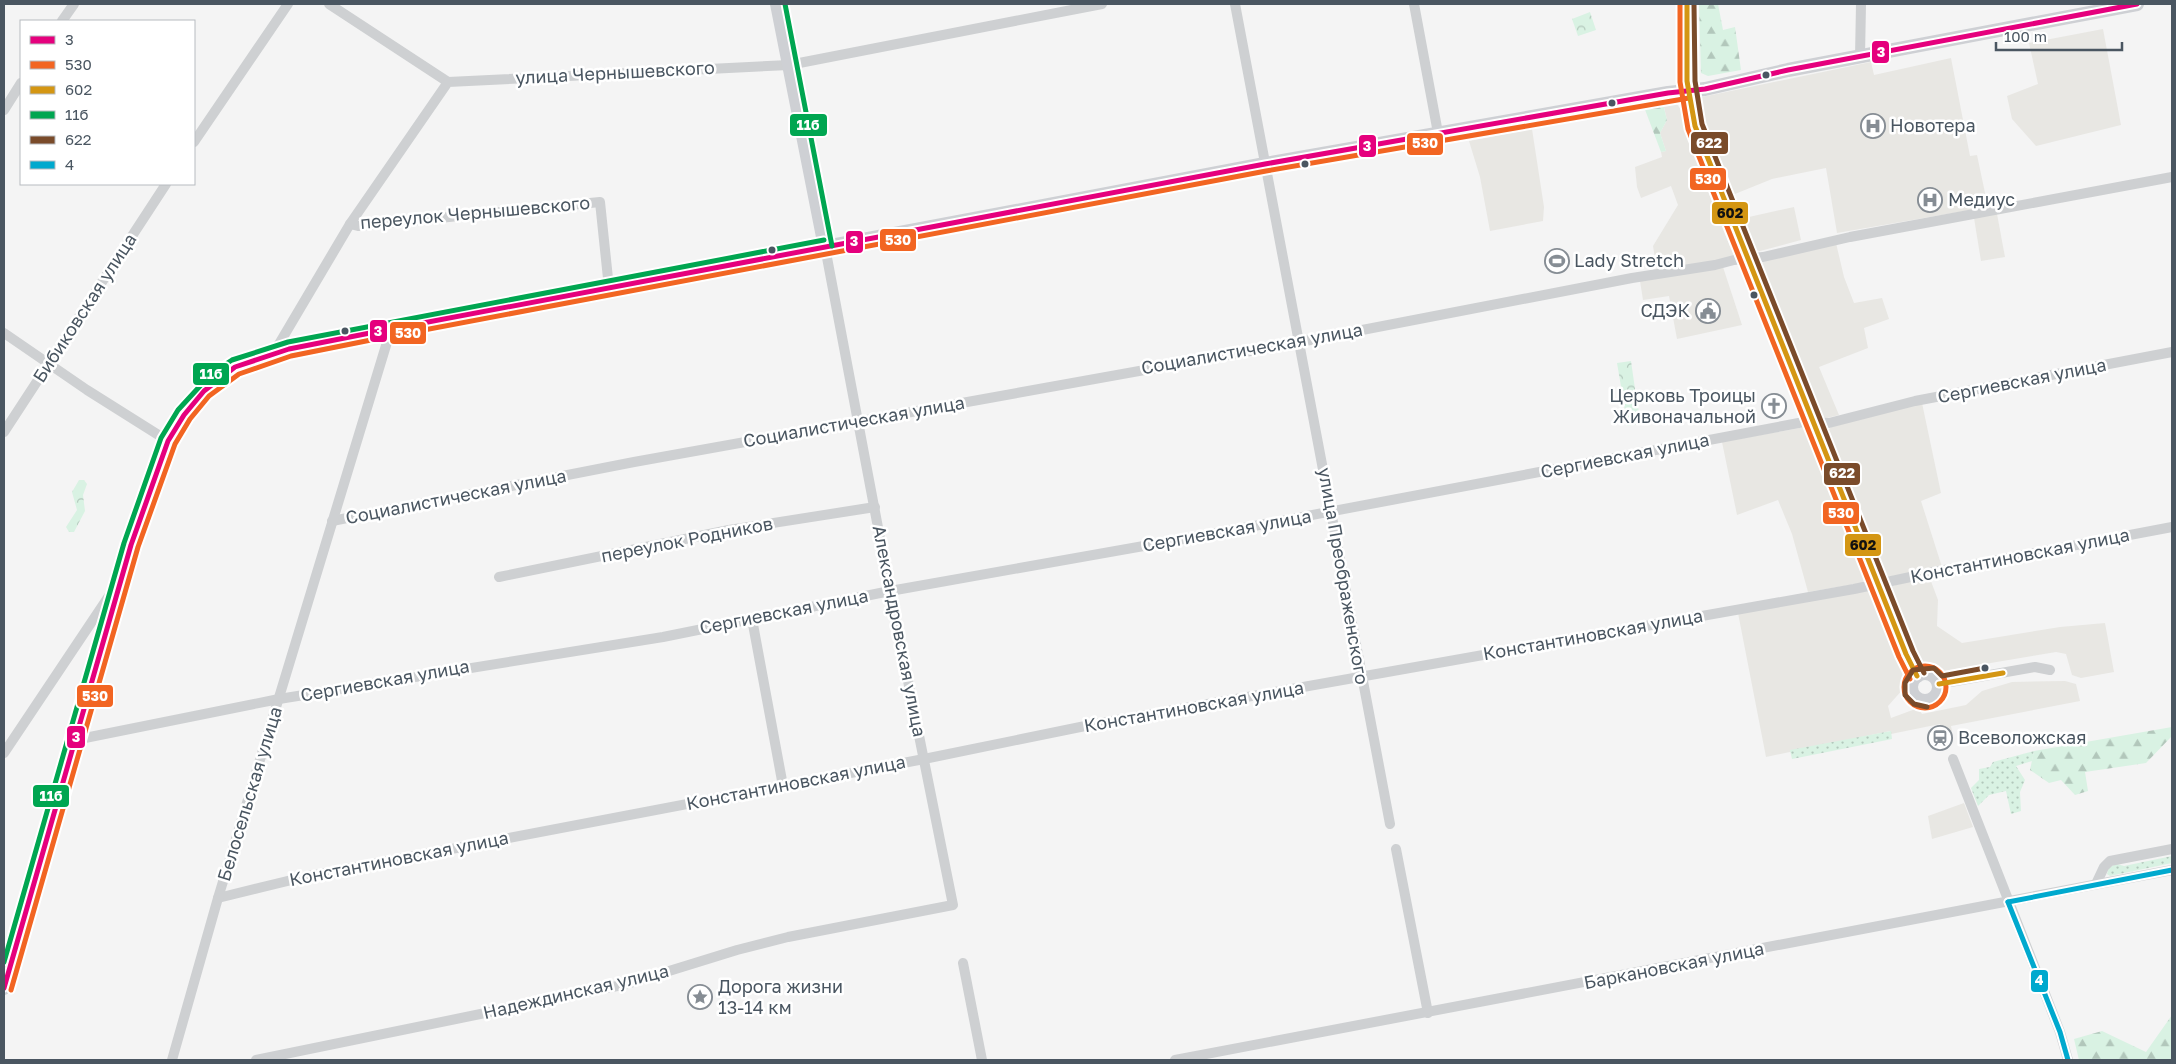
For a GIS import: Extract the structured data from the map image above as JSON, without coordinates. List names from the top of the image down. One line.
{"streets":{"street":["улица Чернышевского","переулок Чернышевского","Бибиковская улица","Социалистическая улица","Сергиевская улица","переулок Родников","Константиновская улица","улица Преображенского","Александровская улица","Белосельская улица","Баркановская улица","Надеждинская улица"]},"crossings":[["улица Чернышевского","Александровская улица"],["Социалистическая улица","улица Преображенского"],["Социалистическая улица","Александровская улица"],["Социалистическая улица","Белосельская улица"],["Сергиевская улица","улица Преображенского"],["Сергиевская улица","Александровская улица"],["Сергиевская улица","Белосельская улица"],["переулок Родников","Александровская улица"],["Константиновская улица","улица Преображенского"],["Константиновская улица","Александровская улица"],["Константиновская улица","Белосельская улица"],["Александровская улица","Надеждинская улица"]],"places":{"hospital":["Новотера","Медиус"],"sports":["Lady Stretch"],"public building":["СДЭК"],"church":["Церковь Троицы Живоначальной"],"station":["Всеволожская"],"place":["Дорога жизни 13-14 км"]},"lines":["transit line 3","transit line 530","transit line 602","transit line 11б","transit line 622","transit line 4"],"legend":["3","530","602","11б","622","4"],"scale_bar":"100 m"}
